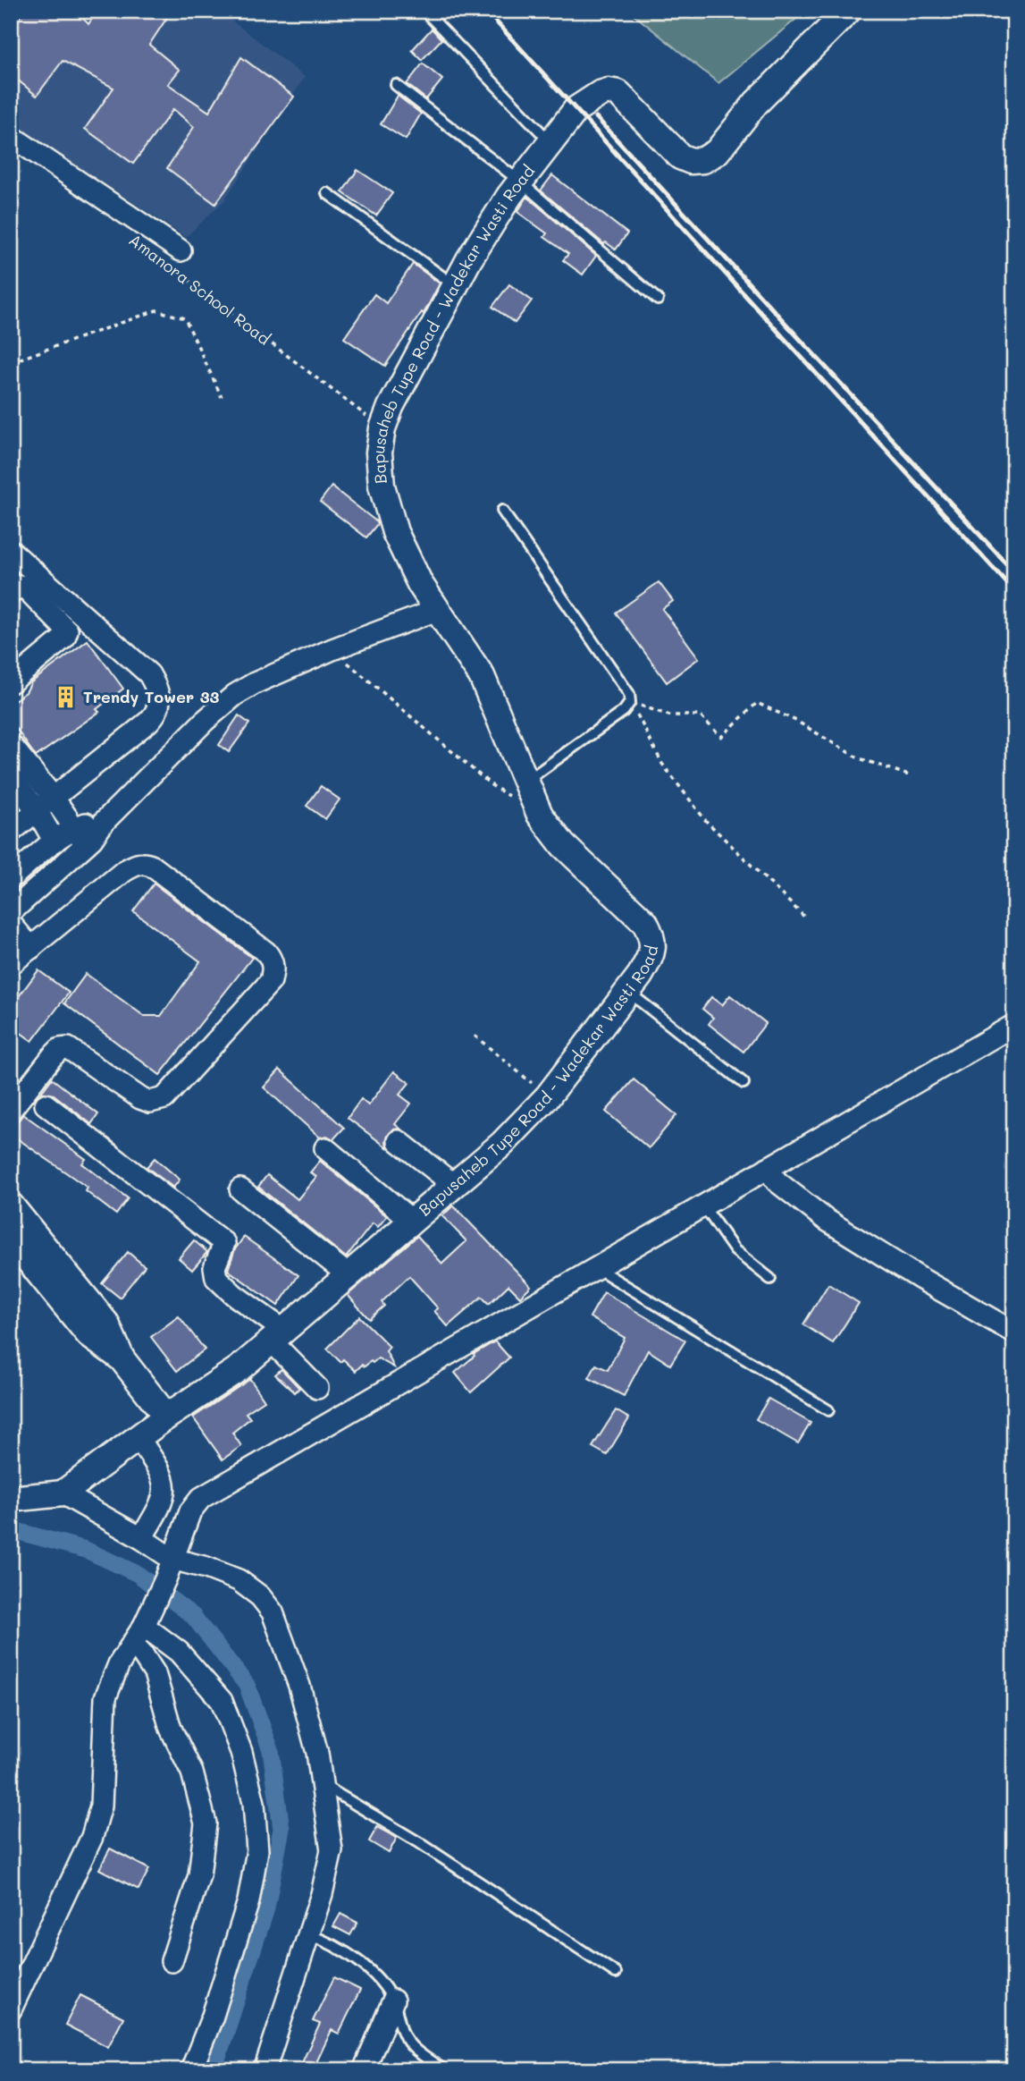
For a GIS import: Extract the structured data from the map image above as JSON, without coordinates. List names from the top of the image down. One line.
{"streets":{"street":["Amanora School Road","Bapusaheb Tupe Road - Wadekar Wasti Road"]},"crossings":[["Amanora School Road","Bapusaheb Tupe Road - Wadekar Wasti Road"]],"places":{"building":["Trendy Tower 33"]}}
